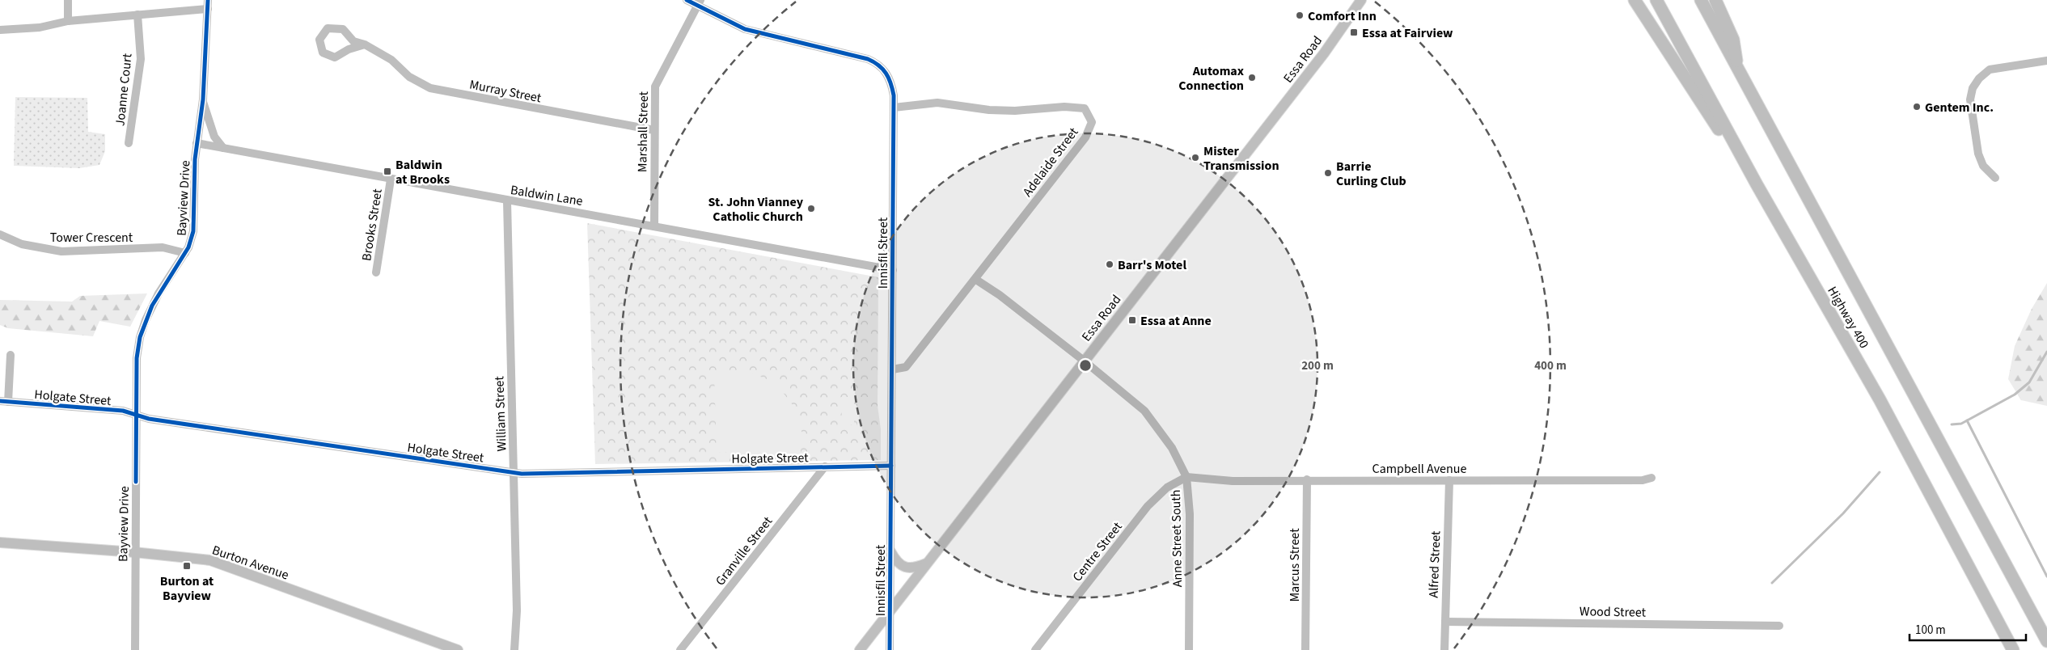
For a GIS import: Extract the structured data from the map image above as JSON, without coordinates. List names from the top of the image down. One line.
{"streets":{"highway":["Highway 400"],"main road":["Essa Road","Burton Avenue"],"street":["Joanne Court","Murray Street","Marshall Street","Adelaide Street","Baldwin Lane","Bayview Drive","Brooks Street","Tower Crescent","Innisfil Street","Holgate Street","William Street","Campbell Avenue","Anne Street South","Granville Street","Centre Street","Alfred Street","Marcus Street","Wood Street"]},"crossings":[["Essa Road","Innisfil Street"],["Essa Road","Anne Street South"],["Murray Street","Marshall Street"],["Marshall Street","Baldwin Lane"],["Marshall Street","Innisfil Street"],["Adelaide Street","Innisfil Street"],["Adelaide Street","Anne Street South"],["Baldwin Lane","Bayview Drive"],["Baldwin Lane","Brooks Street"],["Baldwin Lane","Innisfil Street"],["Baldwin Lane","William Street"],["Bayview Drive","Tower Crescent"],["Bayview Drive","Holgate Street"],["Bayview Drive","Burton Avenue"],["Innisfil Street","Holgate Street"],["Holgate Street","William Street"],["Holgate Street","Granville Street"],["Campbell Avenue","Anne Street South"],["Campbell Avenue","Centre Street"],["Campbell Avenue","Alfred Street"],["Campbell Avenue","Marcus Street"],["Anne Street South","Centre Street"],["Alfred Street","Wood Street"]],"places":{"other":["Comfort Inn","Automax Connection","Gentem Inc.","Mister Transmission","Barrie Curling Club","St. John Vianney Catholic Church","Barr's Motel"],"transit":["Essa at Fairview","Baldwin at Brooks","Essa at Anne","Burton at Bayview"]},"scale_bar":"100 m","rings":["200 m","400 m"]}
